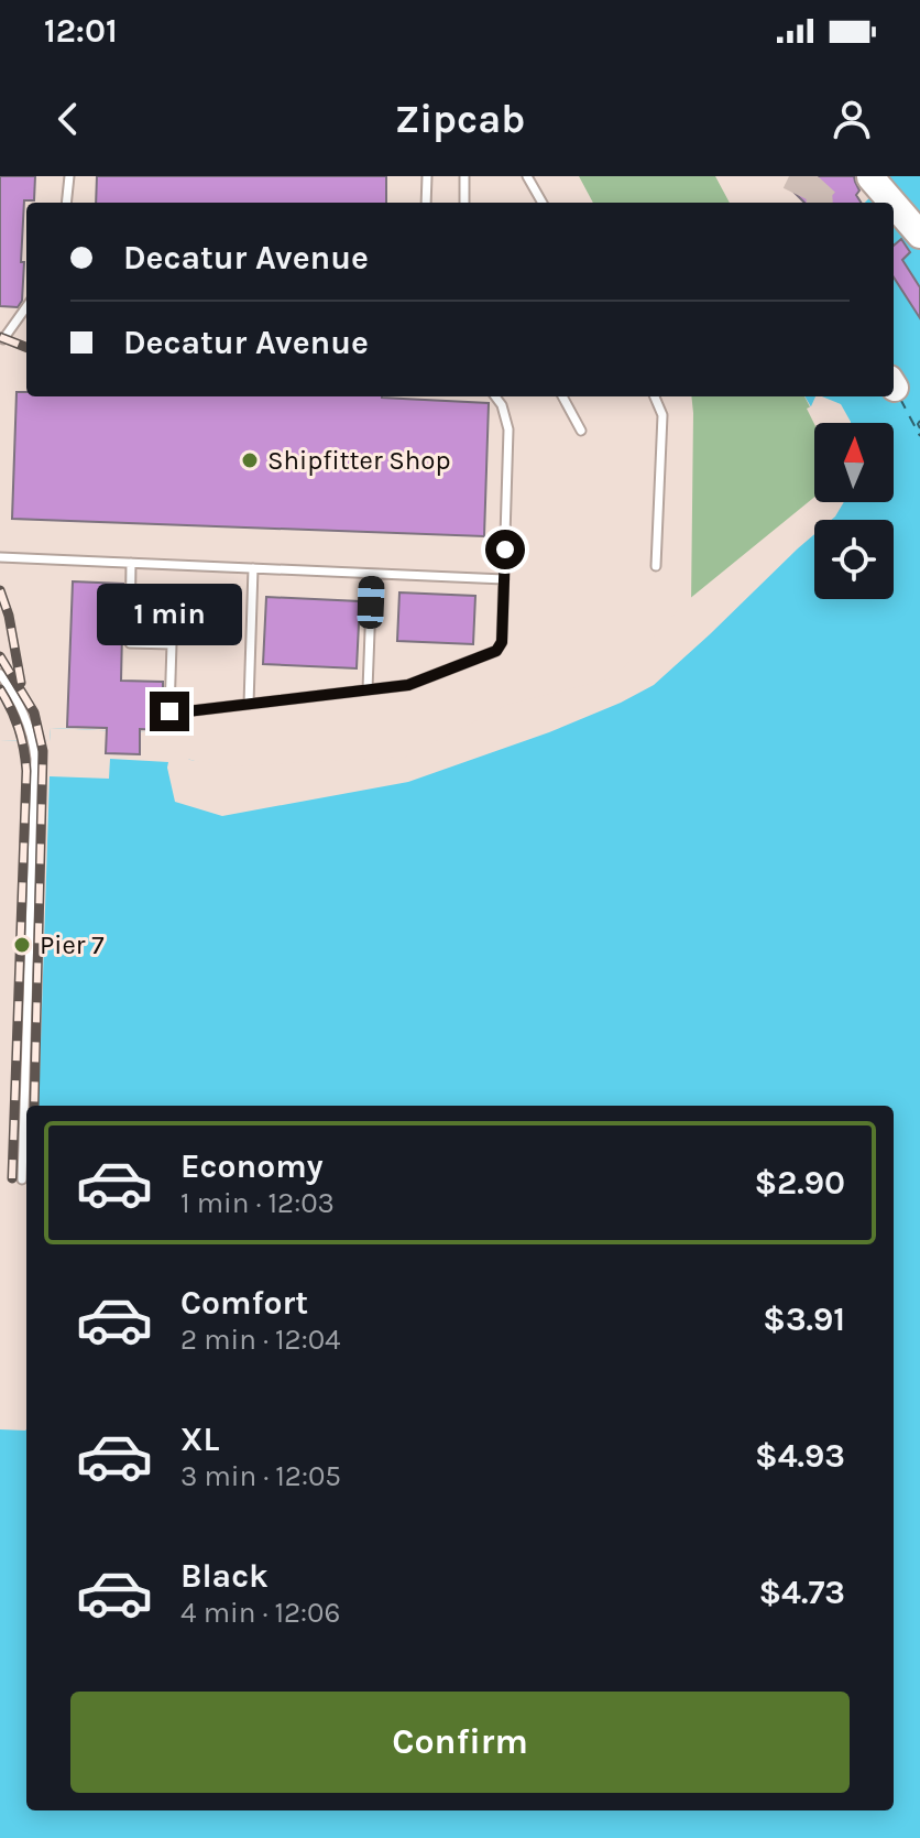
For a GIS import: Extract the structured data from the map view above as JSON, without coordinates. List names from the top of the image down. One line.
{"places":["Shipfitter Shop","Pier 7"],"north":"top","page":{"status":"12:01","header":"Zipcab","banner":["Decatur Avenue","Decatur Avenue"],"bubble":"1 min","list":[{"name":"Economy","note":"1 min · 12:03","value":"$2.90"},{"name":"Comfort","note":"2 min · 12:04","value":"$3.91"},{"name":"XL","note":"3 min · 12:05","value":"$4.93"},{"name":"Black","note":"4 min · 12:06","value":"$4.73"}],"buttons":"Confirm"}}
